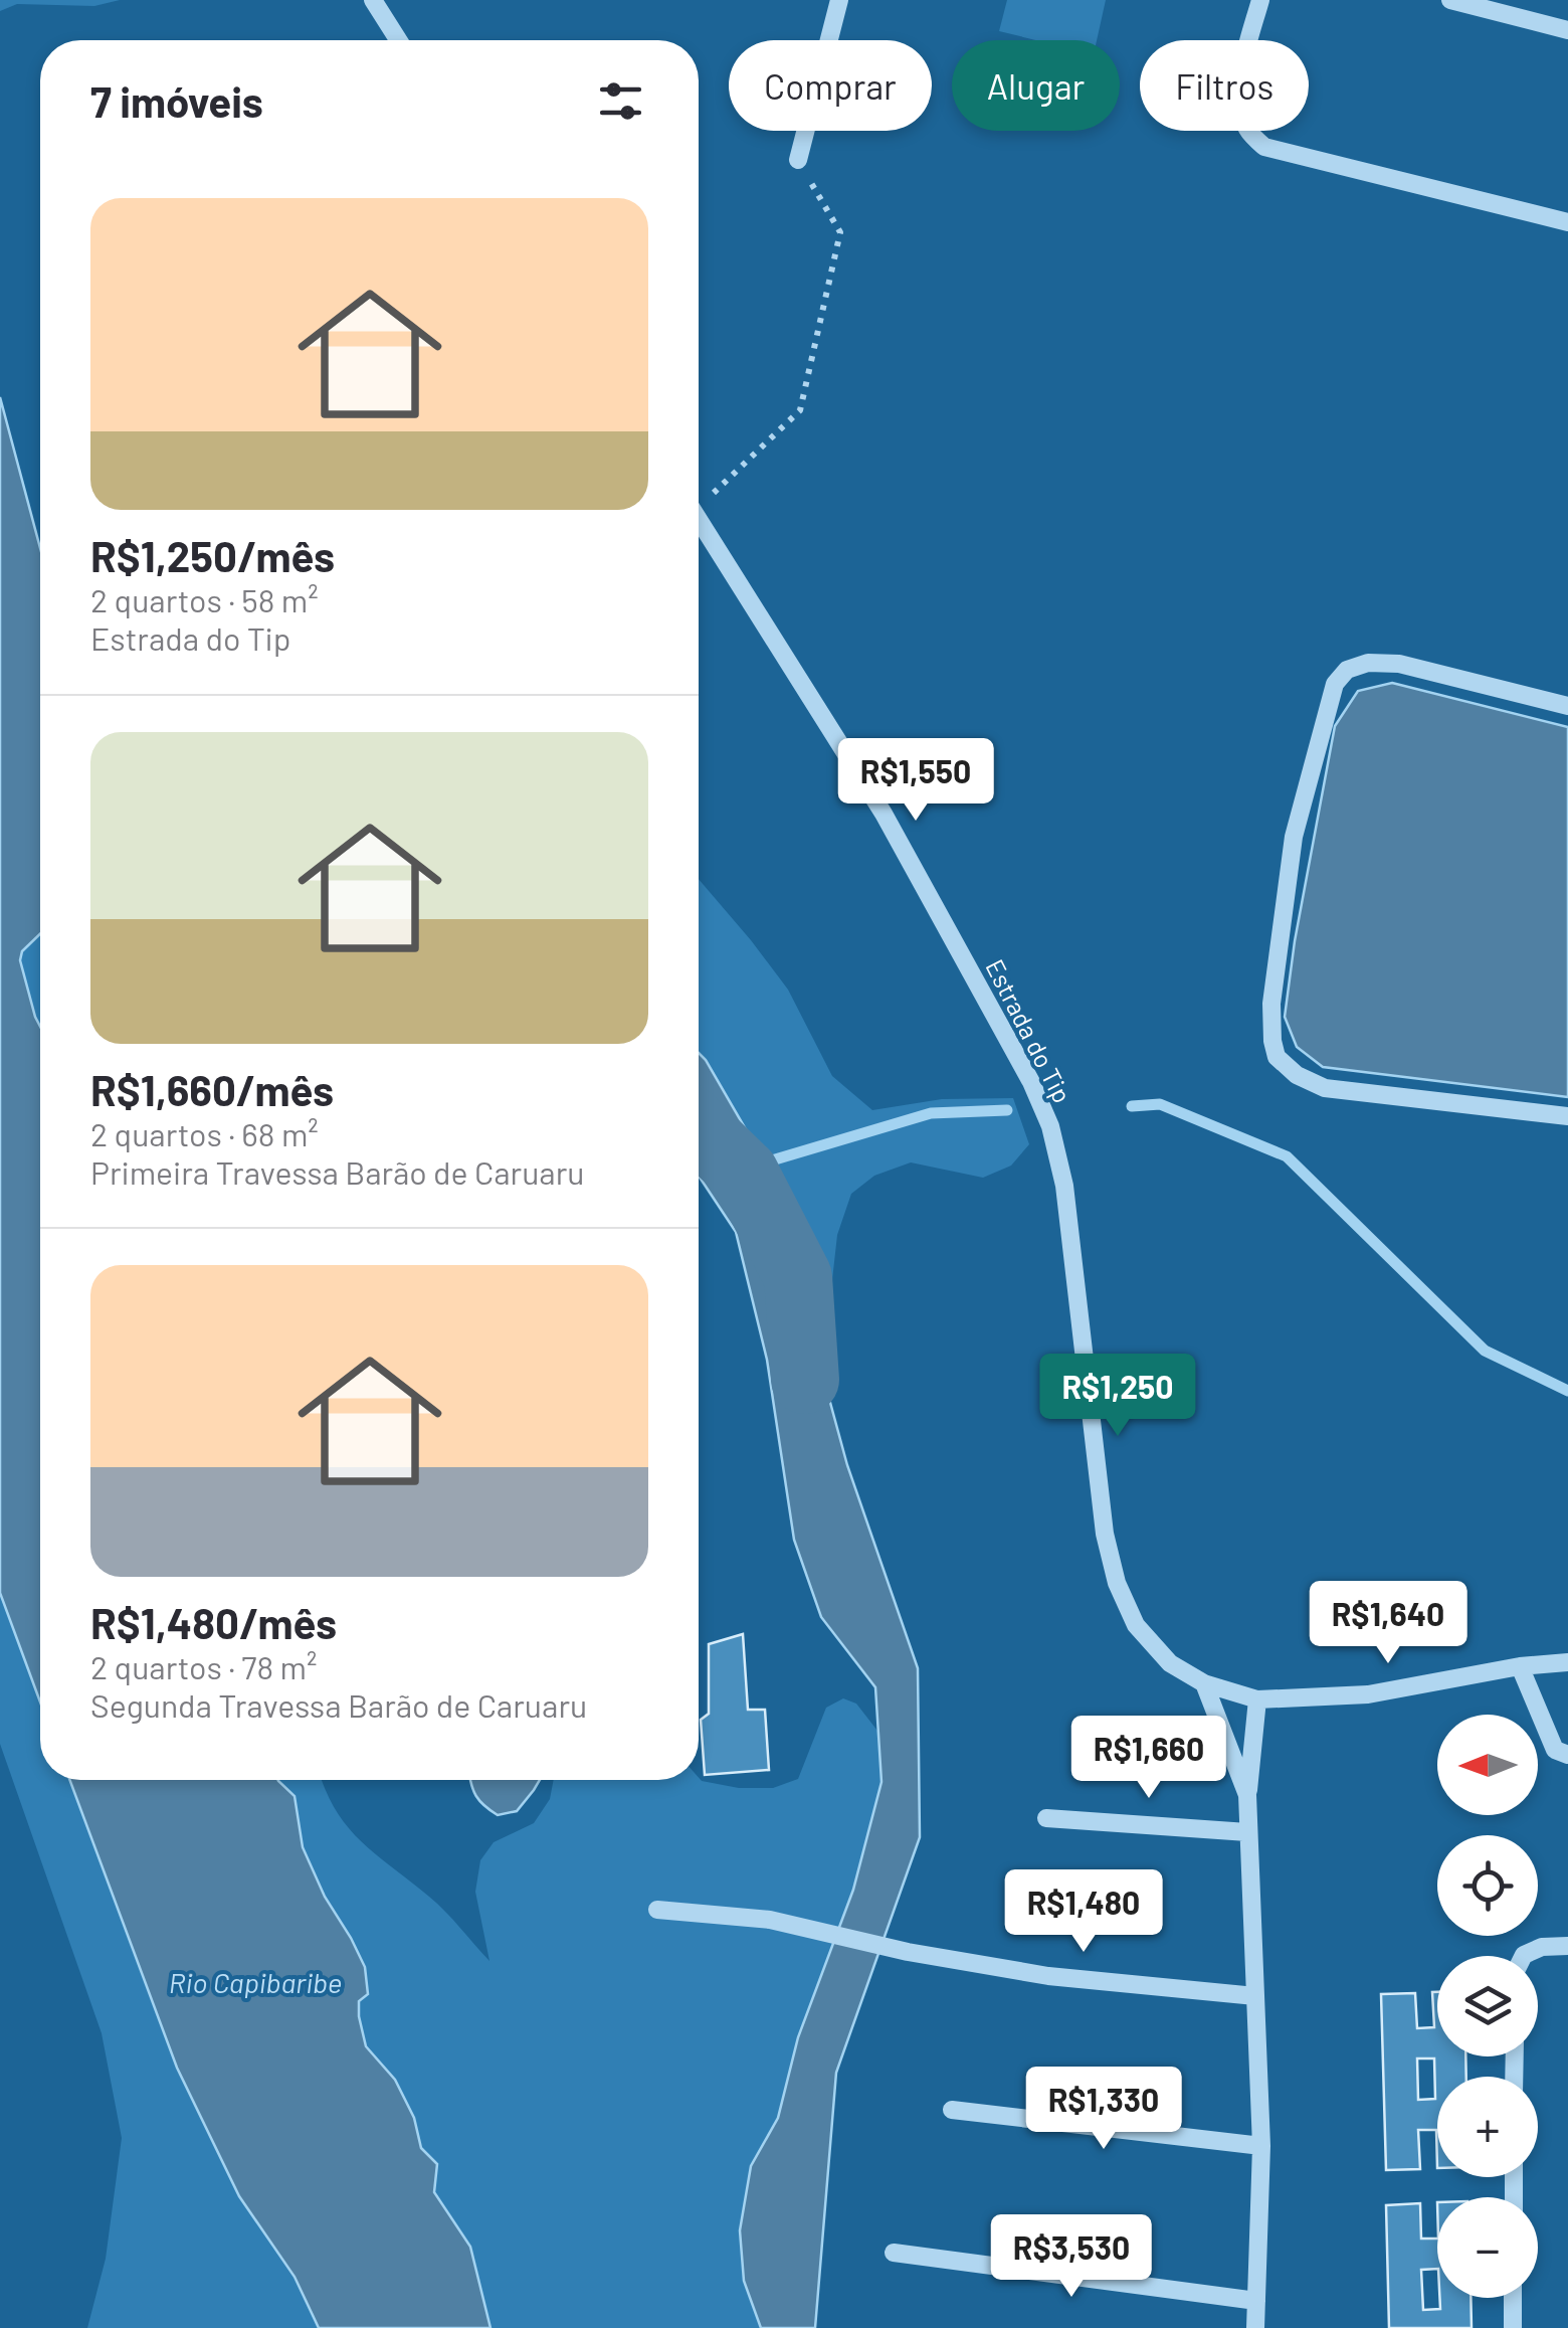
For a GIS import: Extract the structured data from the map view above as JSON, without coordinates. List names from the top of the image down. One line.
{"streets":{"street":["Estrada do Tip"]},"water":["Rio Capibaribe"],"north":"left","page":{"chip":["Comprar","Alugar","Filtros"],"heading":"7 imóveis","list":[{"name":"R$1,250/mês","note":"2 quartos · 58 m² · Estrada do Tip"},{"name":"R$1,660/mês","note":"2 quartos · 68 m² · Primeira Travessa Barão de Caruaru"},{"name":"R$1,480/mês","note":"2 quartos · 78 m² · Segunda Travessa Barão de Caruaru"}],"price":["R$1,550","R$1,250","R$1,640","R$1,660","R$1,480","R$1,330","R$3,530"],"map_buttons":["+","−"]}}
